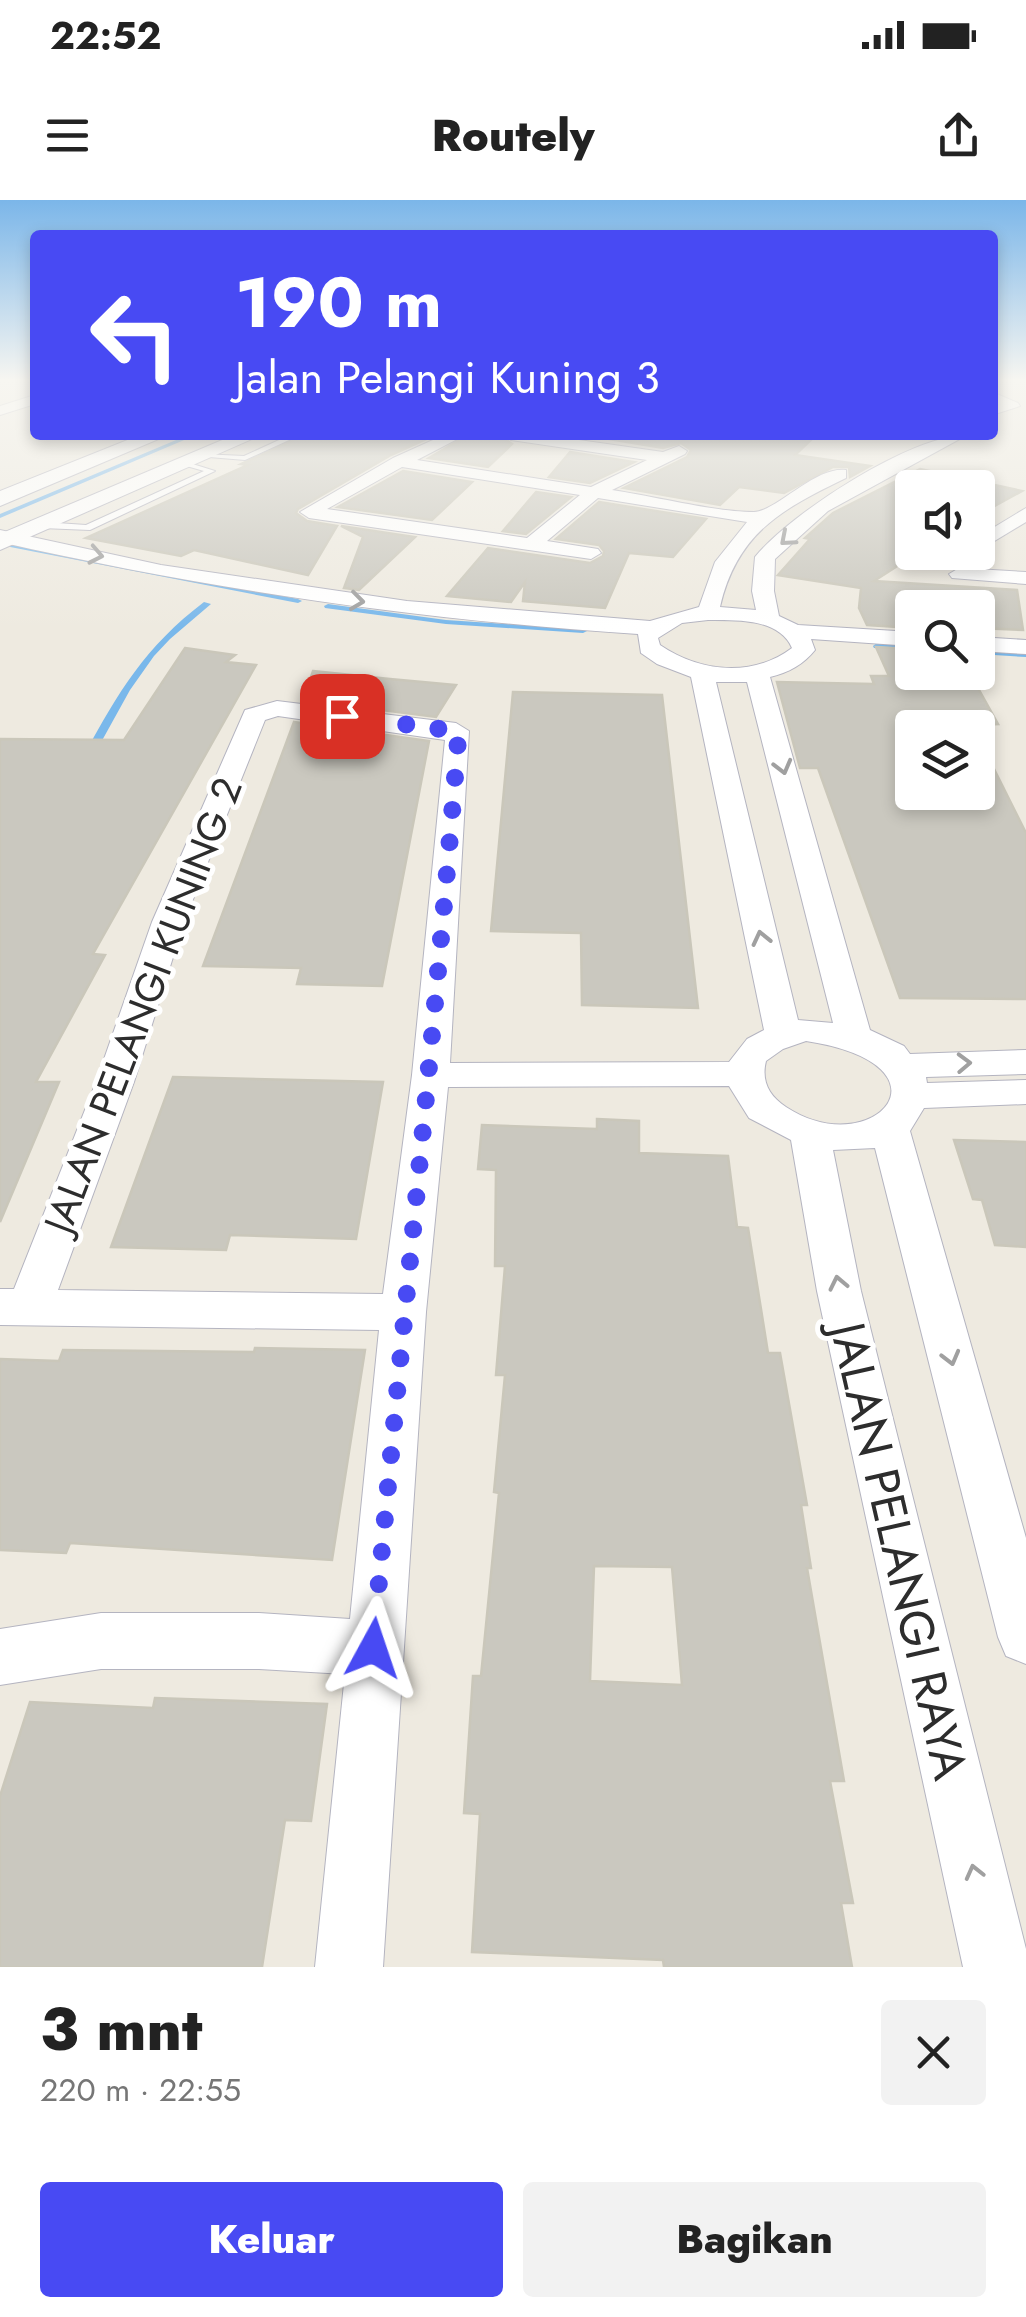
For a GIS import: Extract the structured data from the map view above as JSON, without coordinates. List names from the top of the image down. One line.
{"streets":{"street":["JALAN PELANGI KUNING 2","JALAN PELANGI RAYA"]},"page":{"status":"22:52","header":"Routely","turn":["190 m","Jalan Pelangi Kuning 3"],"heading":["3 mnt","220 m · 22:55"],"buttons":["Keluar","Bagikan"]}}
